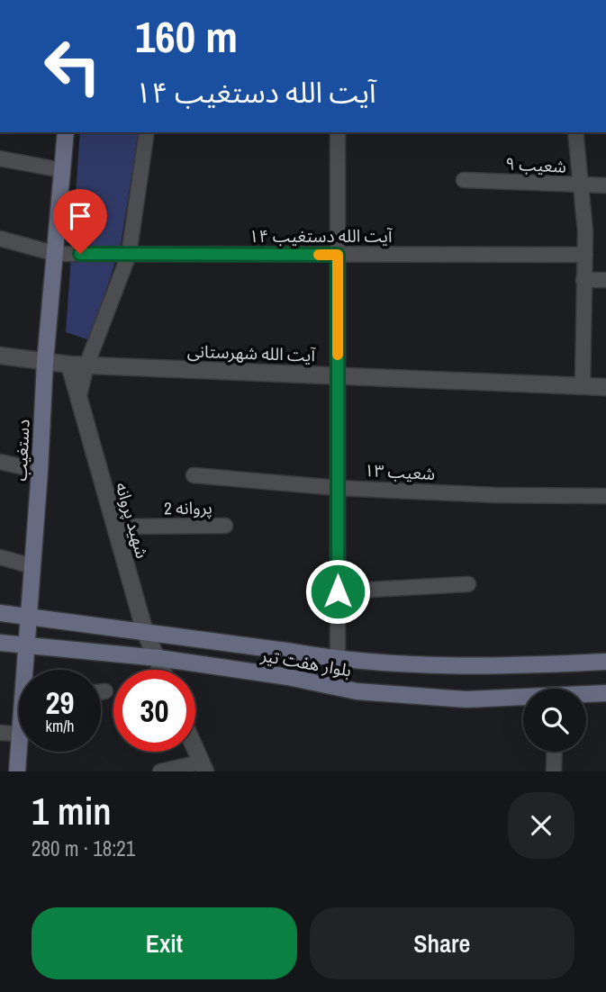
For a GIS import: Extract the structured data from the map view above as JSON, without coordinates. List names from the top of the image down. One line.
{"streets":{"main road":["دستغیب","بلوار هفت تیر"],"street":["شعیب ۹","آیت الله دستغیب ۱۴","آیت الله شهرستانی","شعیب ۱۳","پروانه 2","شهید پروانه"]},"crossings":[["آیت الله دستغیب ۱۴","دستغیب"],["آیت الله شهرستانی","دستغیب"],["آیت الله شهرستانی","شهید پروانه"],["دستغیب","بلوار هفت تیر"],["پروانه 2","شهید پروانه"],["شهید پروانه","بلوار هفت تیر"]],"page":{"turn":["160 m","آیت الله دستغیب ۱۴"],"speed":"29 km/h","limit":"30","heading":["1 min","280 m · 18:21"],"buttons":["Exit","Share"]}}
